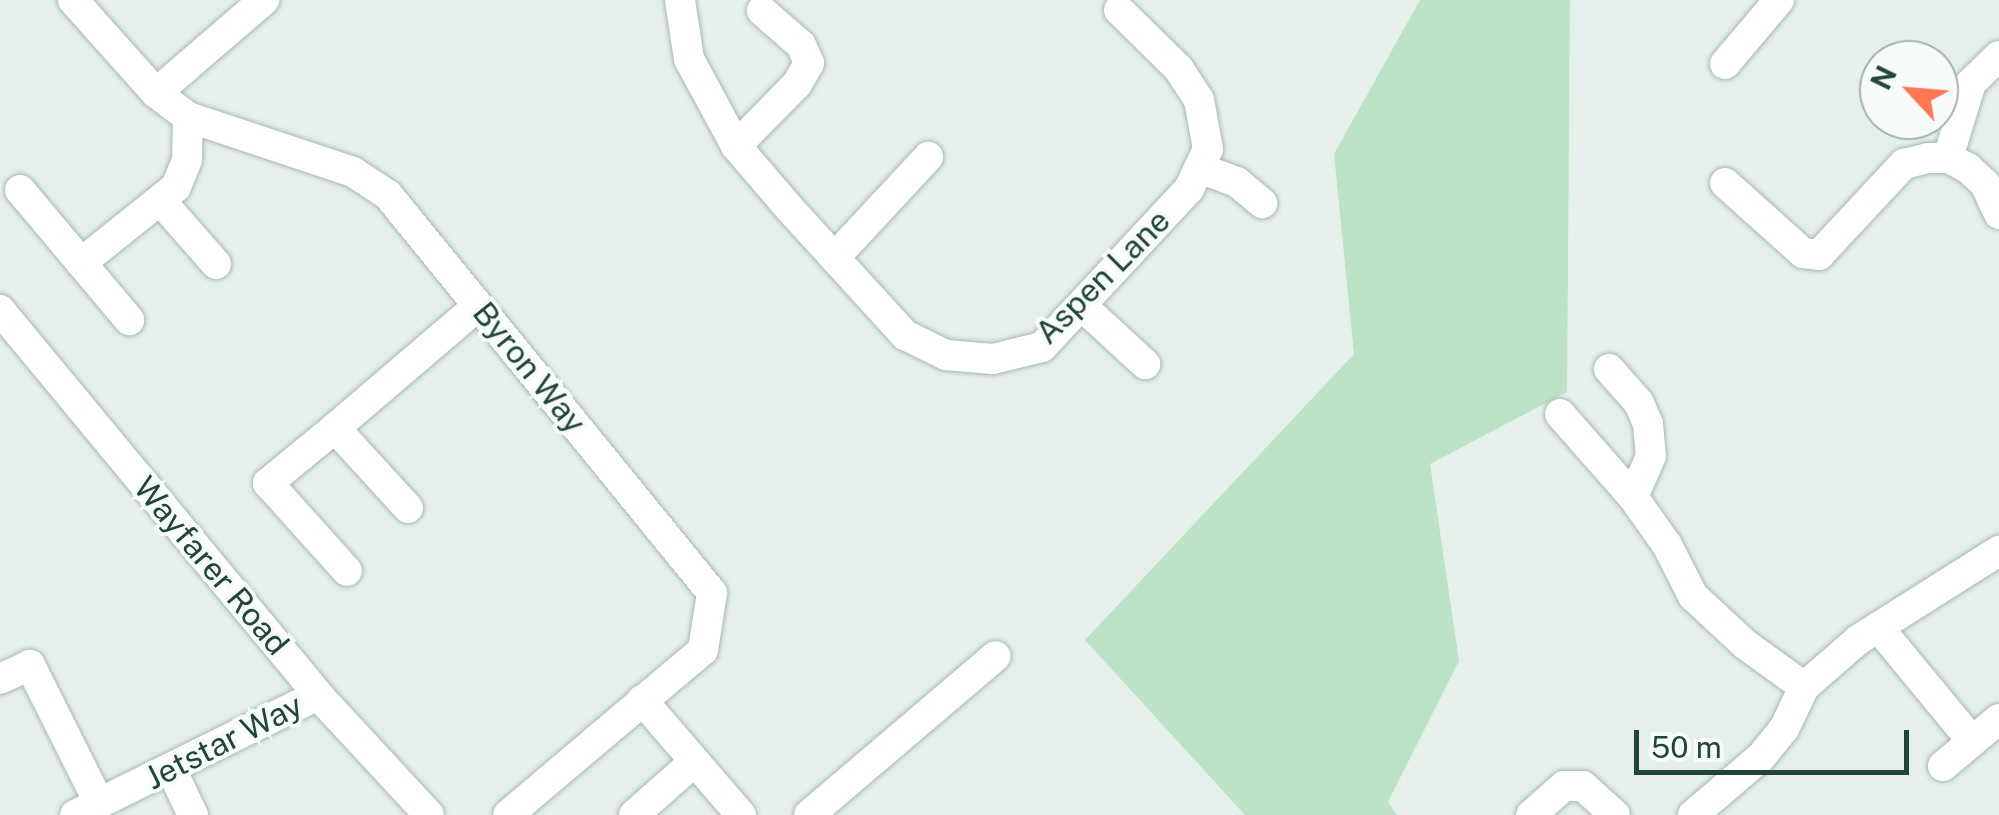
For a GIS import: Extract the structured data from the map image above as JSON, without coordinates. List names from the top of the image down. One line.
{"streets":{"street":["Aspen Lane","Byron Way","Wayfarer Road","Jetstar Way"]},"crossings":[["Wayfarer Road","Jetstar Way"]],"scale_bar":"50 m","north":"top left"}
